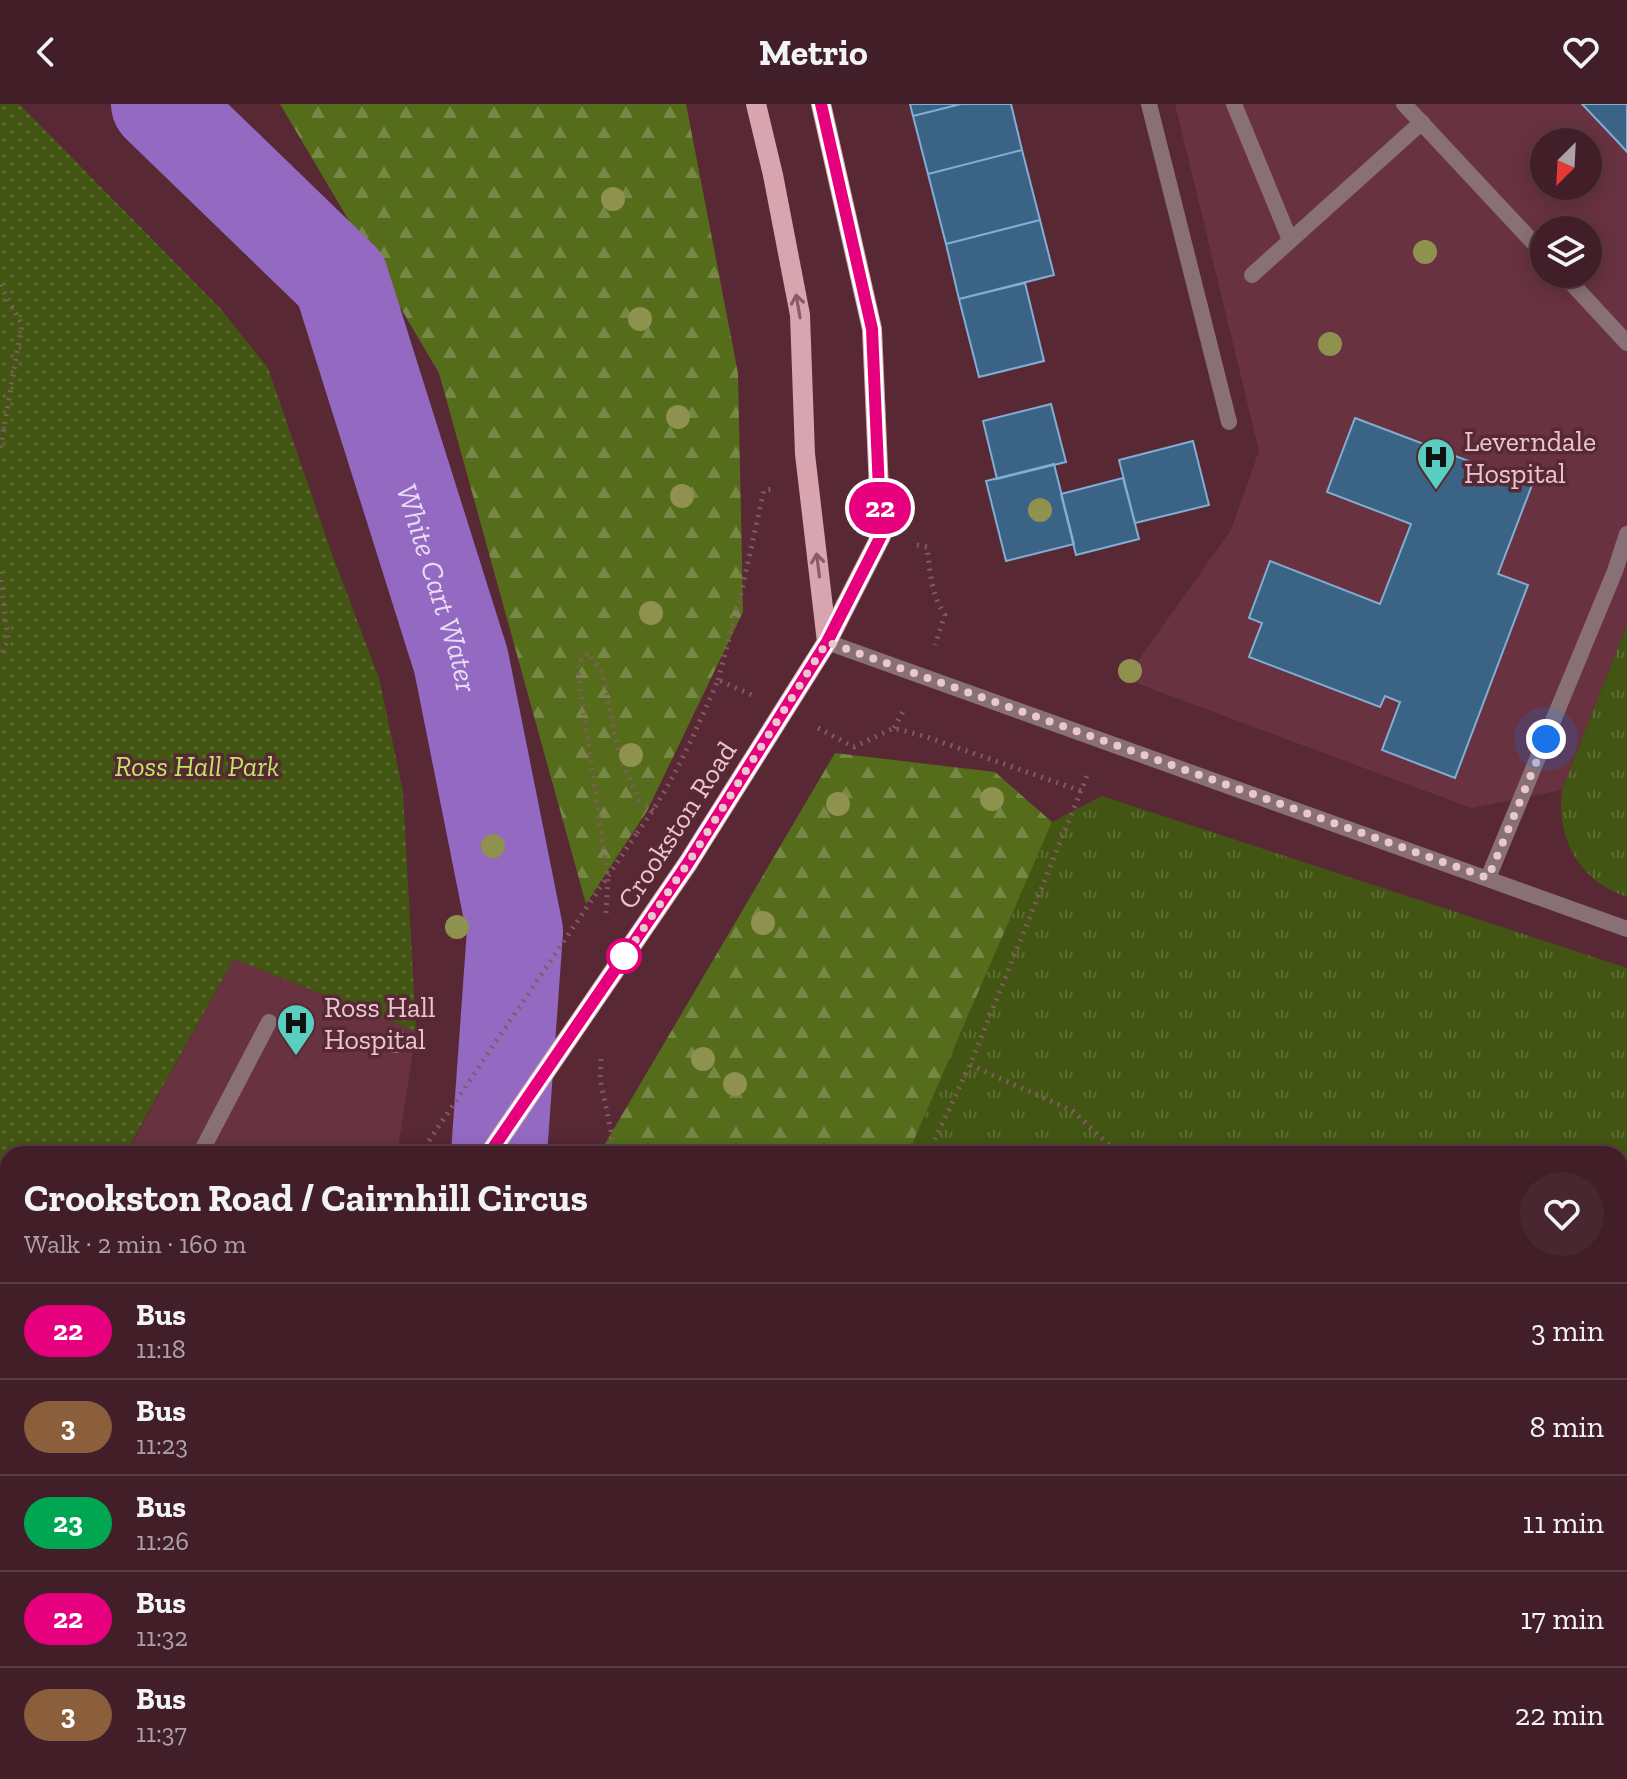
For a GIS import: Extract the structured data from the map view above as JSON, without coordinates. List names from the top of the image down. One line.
{"streets":{"main road":["Crookston Road"]},"water":["White Cart Water"],"parks":["Ross Hall Park"],"places":{"hospital":["Leverndale Hospital","Ross Hall Hospital"]},"lines":["bus line 22"],"north":"bottom left","page":{"header":"Metrio","on_map":"22","heading":["Crookston Road / Cairnhill Circus","Walk · 2 min · 160 m"],"list":[{"mark":"22","name":"Bus","note":"11:18","value":"3 min"},{"mark":"3","name":"Bus","note":"11:23","value":"8 min"},{"mark":"23","name":"Bus","note":"11:26","value":"11 min"},{"mark":"22","name":"Bus","note":"11:32","value":"17 min"},{"mark":"3","name":"Bus","note":"11:37","value":"22 min"}]}}
